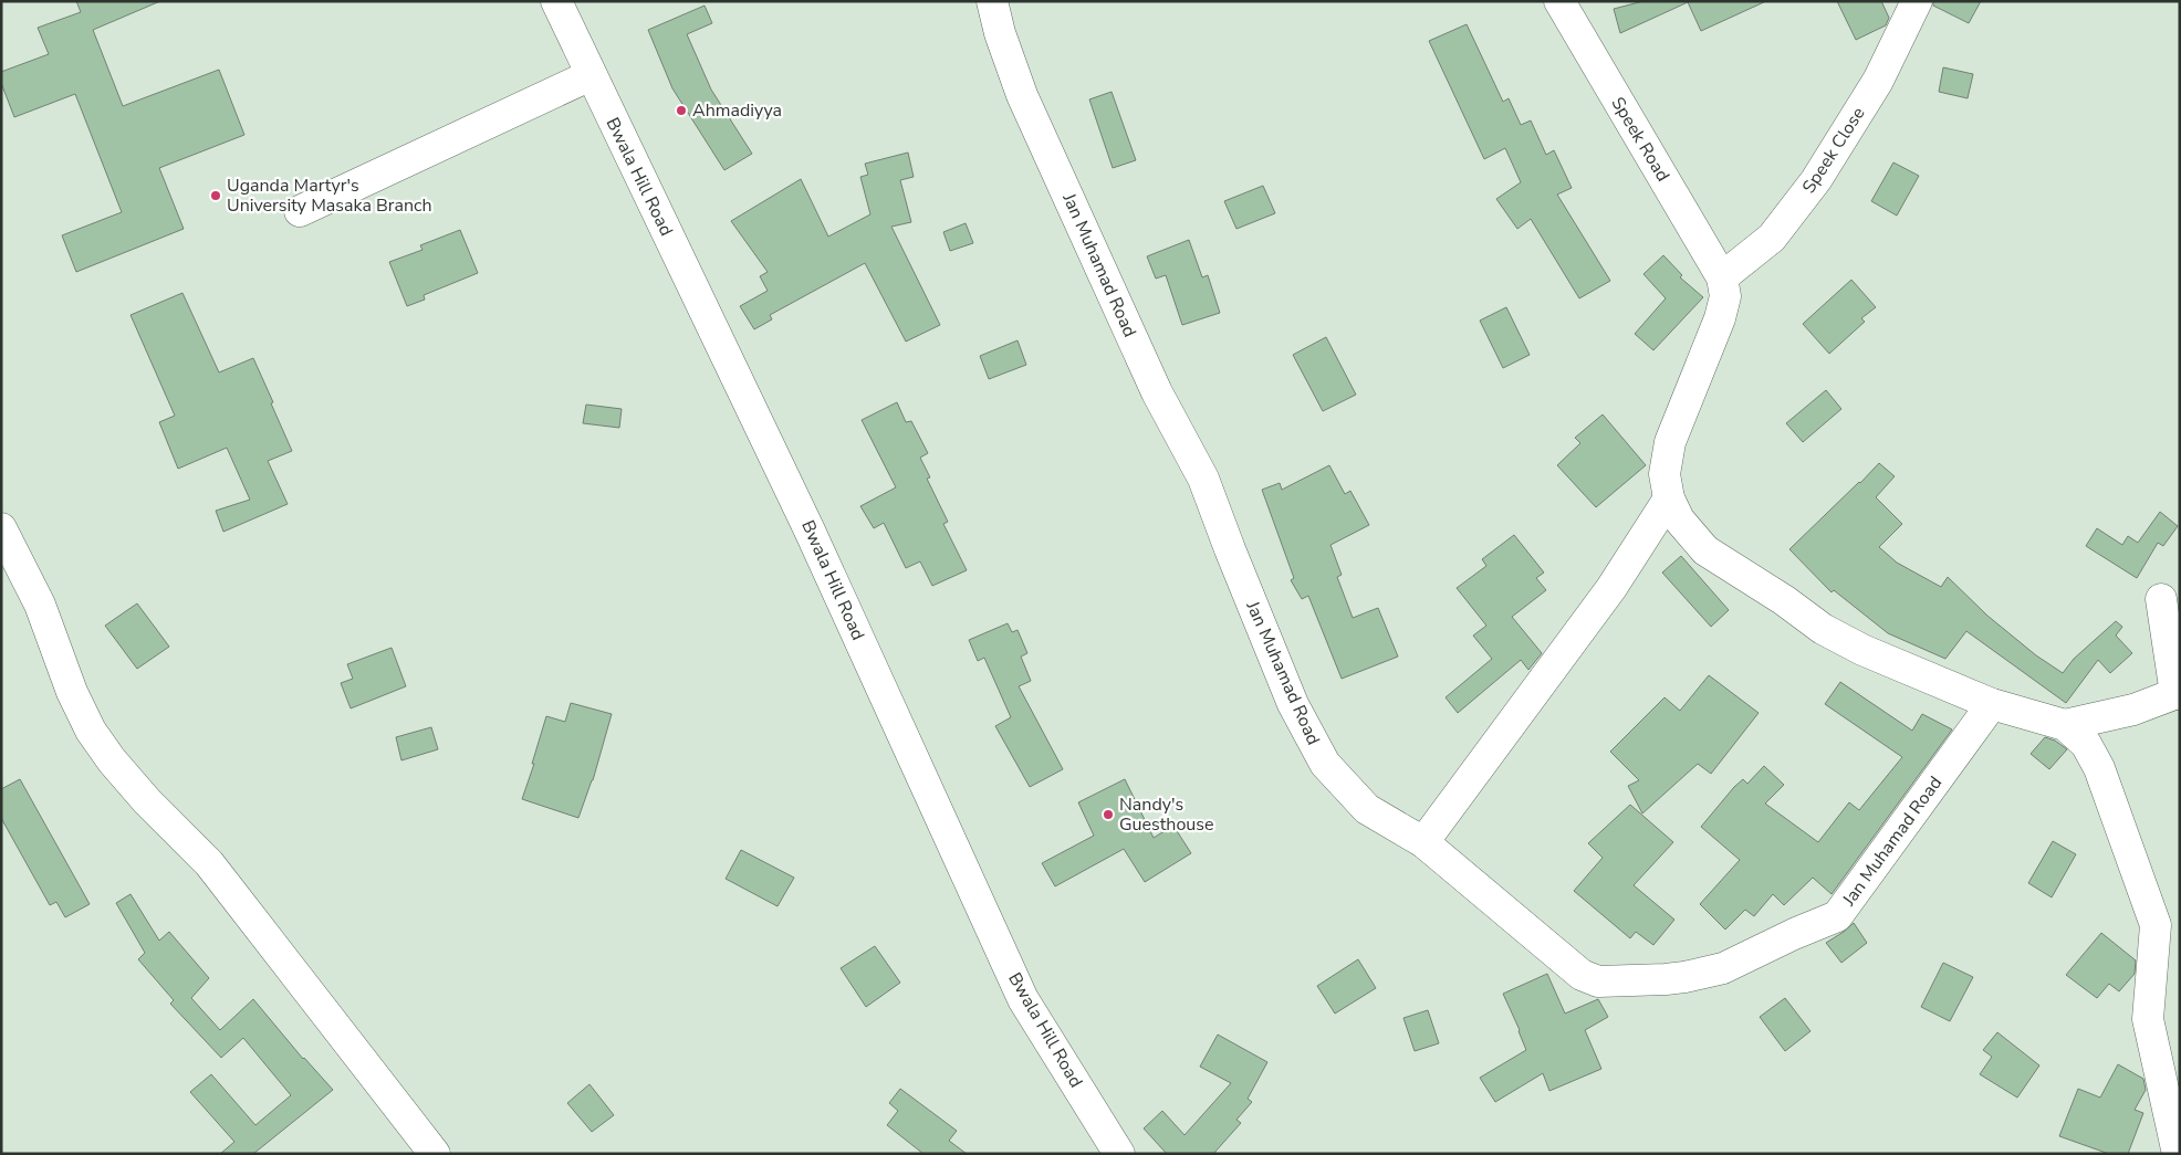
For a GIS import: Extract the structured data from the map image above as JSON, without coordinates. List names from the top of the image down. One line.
{"streets":{"street":["Speek Road","Speek Close","Bwala Hill Road","Jan Muhamad Road"]},"crossings":[["Speek Road","Speek Close"]],"places":["Ahmadiyya","Uganda Martyr's University Masaka Branch","Nandy's Guesthouse"]}
